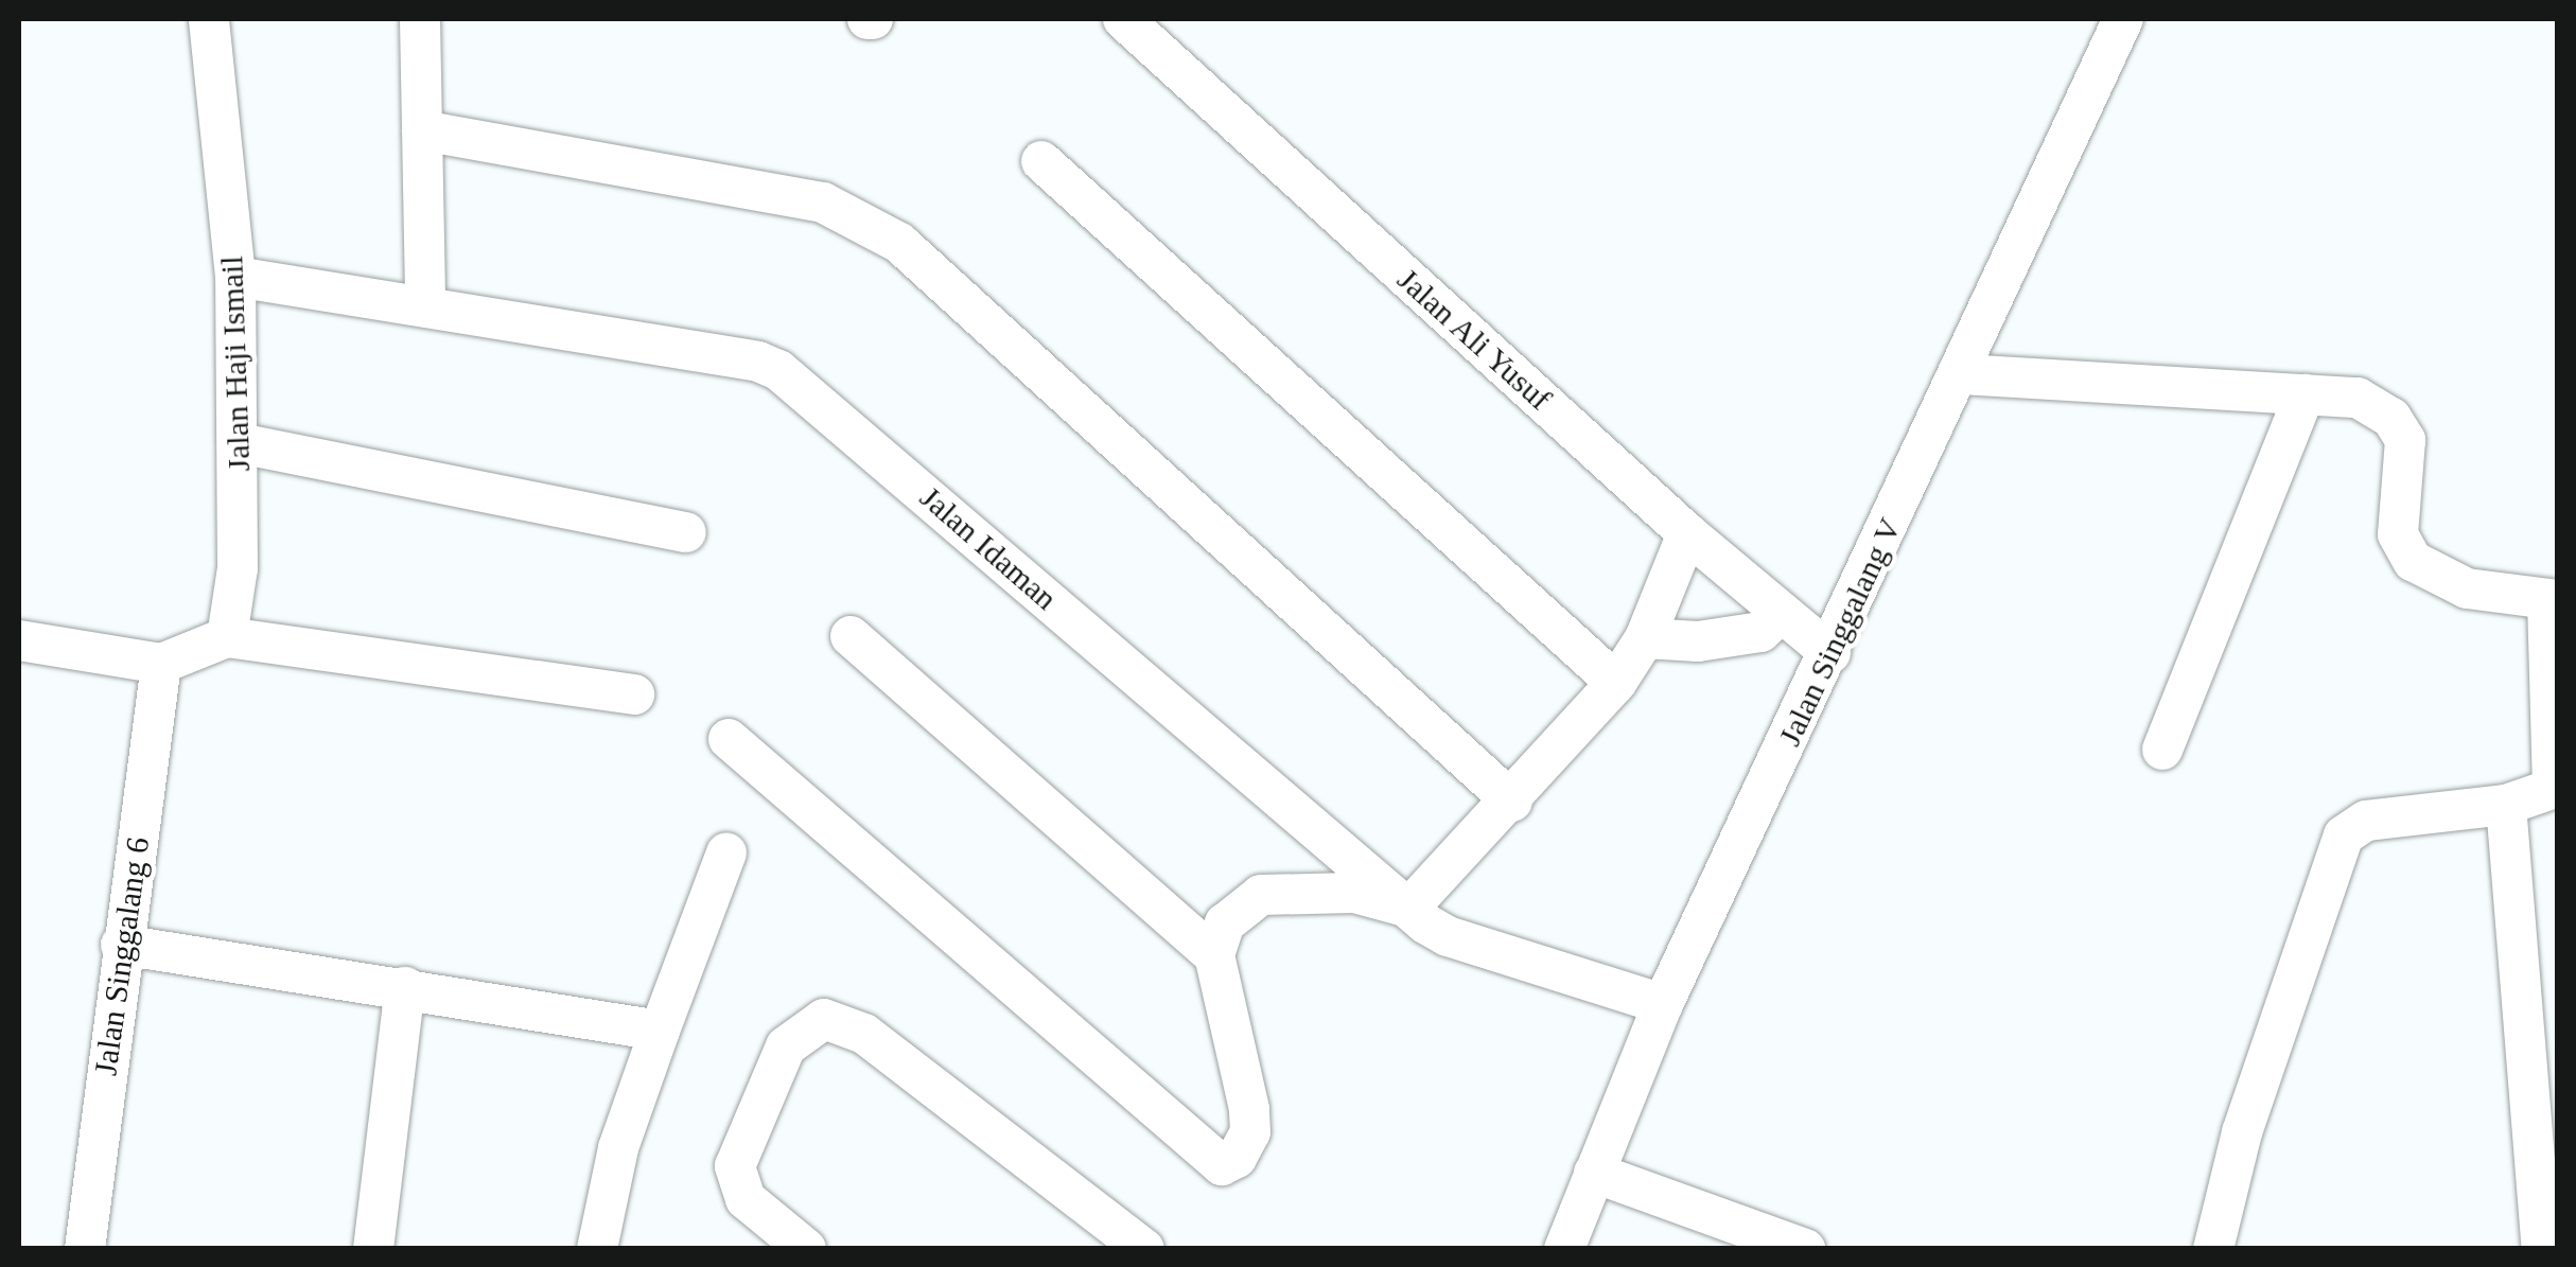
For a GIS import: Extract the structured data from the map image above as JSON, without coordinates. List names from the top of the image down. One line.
{"streets":{"street":["Jalan Ali Yusuf","Jalan Haji Ismail","Jalan Idaman","Jalan Singgalang V","Jalan Singgalang 6"]},"crossings":[["Jalan Ali Yusuf","Jalan Singgalang V"],["Jalan Haji Ismail","Jalan Idaman"],["Jalan Idaman","Jalan Singgalang V"]]}
